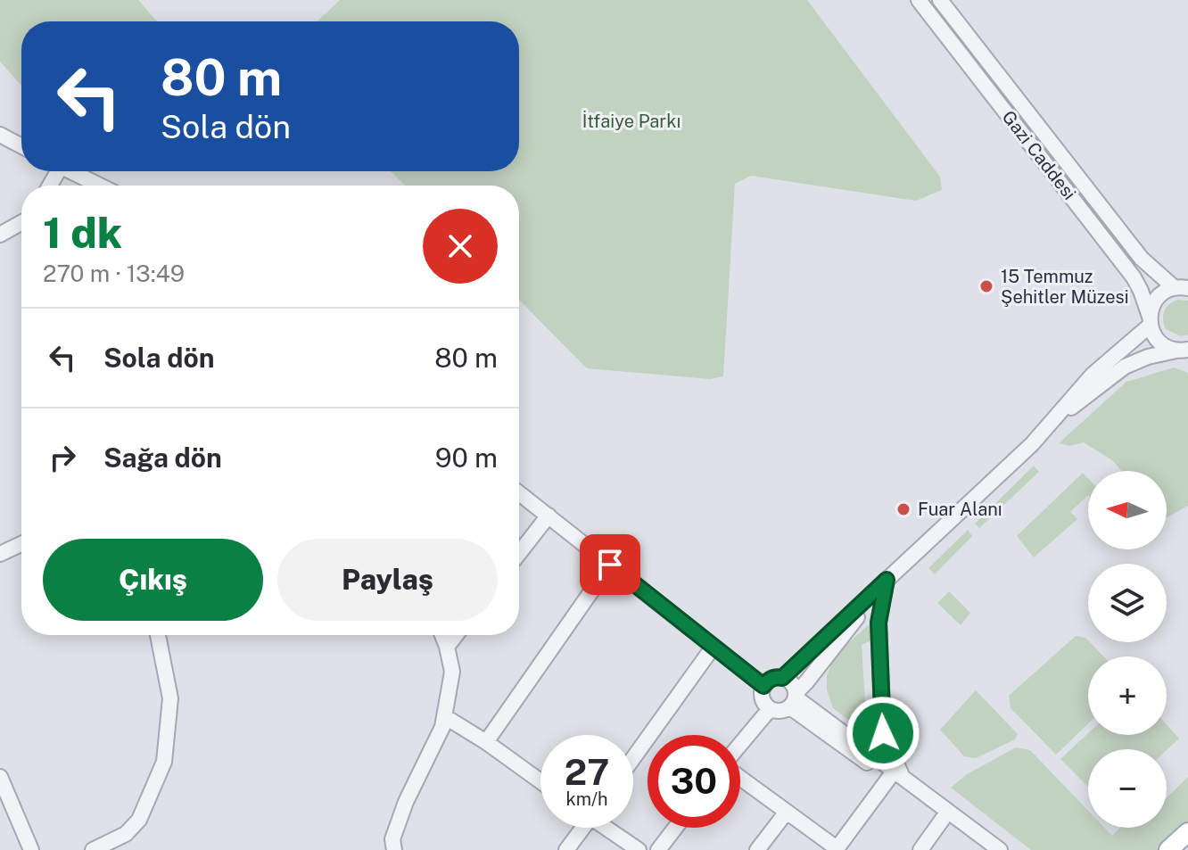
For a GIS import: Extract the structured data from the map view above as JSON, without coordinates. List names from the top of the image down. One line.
{"streets":{"street":["Gazi Caddesi"]},"parks":["İtfaiye Parkı"],"places":["15 Temmuz Şehitler Müzesi","Fuar Alanı"],"north":"left","page":{"turn":["80 m","Sola dön"],"heading":["1 dk","270 m · 13:49"],"list":[{"name":"Sola dön","value":"80 m"},{"name":"Sağa dön","value":"90 m"}],"map_buttons":["+","−"],"buttons":["Çıkış","Paylaş"],"speed":"27 km/h","limit":"30"}}
